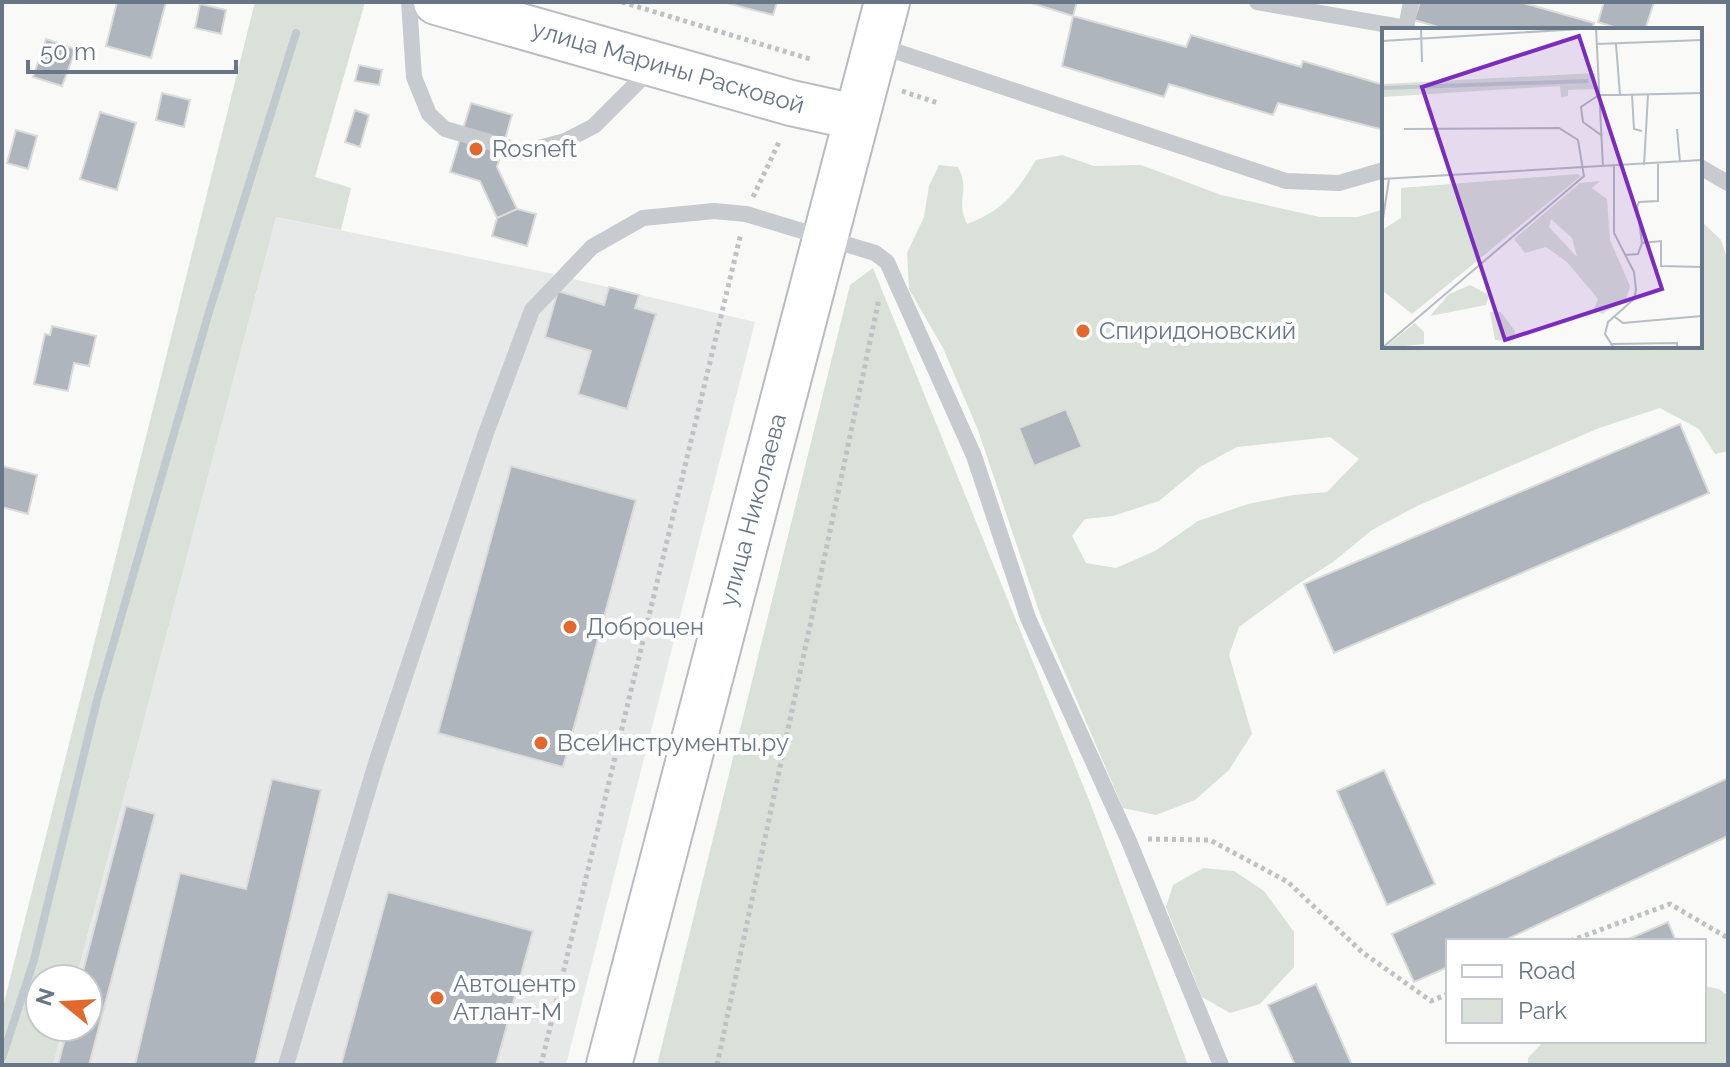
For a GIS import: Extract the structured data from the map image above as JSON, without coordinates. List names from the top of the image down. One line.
{"streets":{"main road":["улица Марины Расковой","улица Николаева"]},"crossings":[["улица Марины Расковой","улица Николаева"]],"places":["Rosneft","Спиридоновский","Доброцен","ВсеИнструменты.ру","Автоцентр Атлант-М"],"legend":["Road","Park"],"scale_bar":"50 m","north":"left"}
